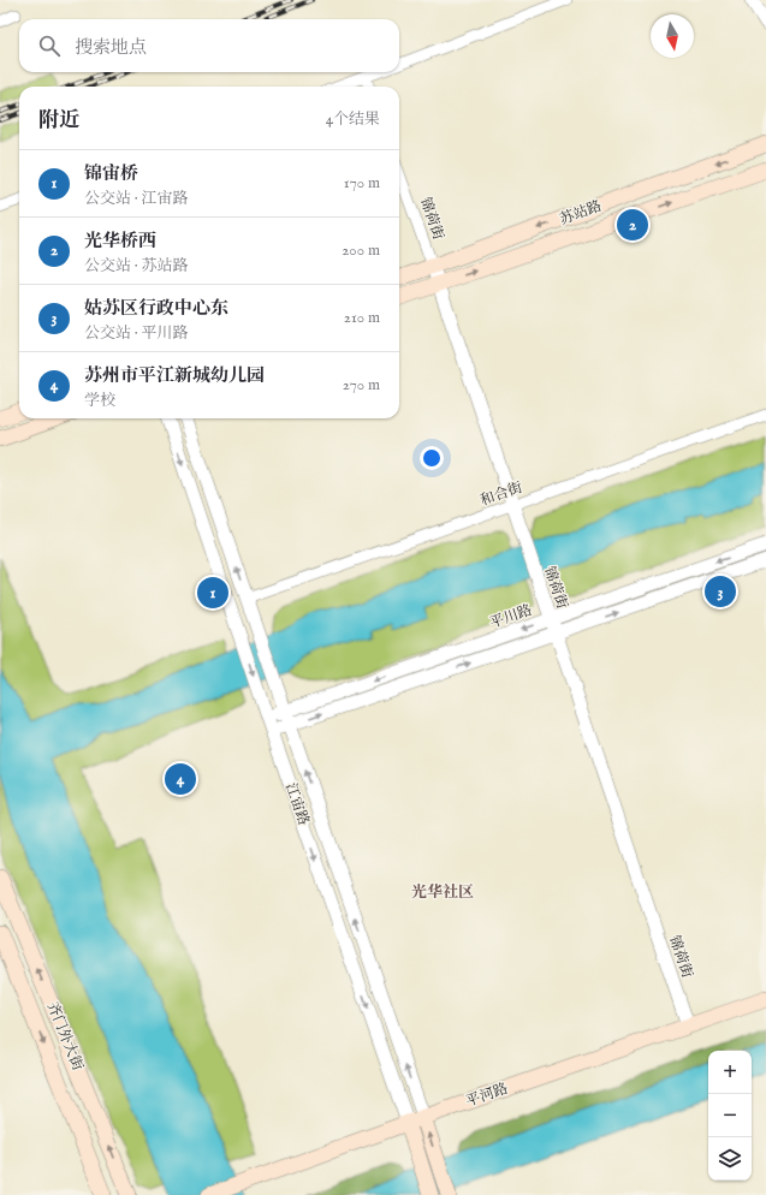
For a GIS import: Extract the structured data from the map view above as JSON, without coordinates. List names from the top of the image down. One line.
{"streets":{"main road":["苏站路","江宙路","齐门外大街","平河路"],"street":["锦荷街","和合街","平川路"]},"crossings":[["苏站路","锦荷街"],["锦荷街","和合街"],["锦荷街","平川路"],["锦荷街","平河路"],["和合街","江宙路"],["平川路","江宙路"],["江宙路","平河路"]],"districts":["光华社区"],"north":"bottom","page":{"search":"搜索地点","heading":["附近","4个结果"],"list":[{"mark":"1","name":"锦宙桥","note":"公交站 · 江宙路","value":"170 m"},{"mark":"2","name":"光华桥西","note":"公交站 · 苏站路","value":"200 m"},{"mark":"3","name":"姑苏区行政中心东","note":"公交站 · 平川路","value":"210 m"},{"mark":"4","name":"苏州市平江新城幼儿园","note":"学校","value":"270 m"}],"pins":["2","3","1","4"],"map_buttons":["+","−"]}}
